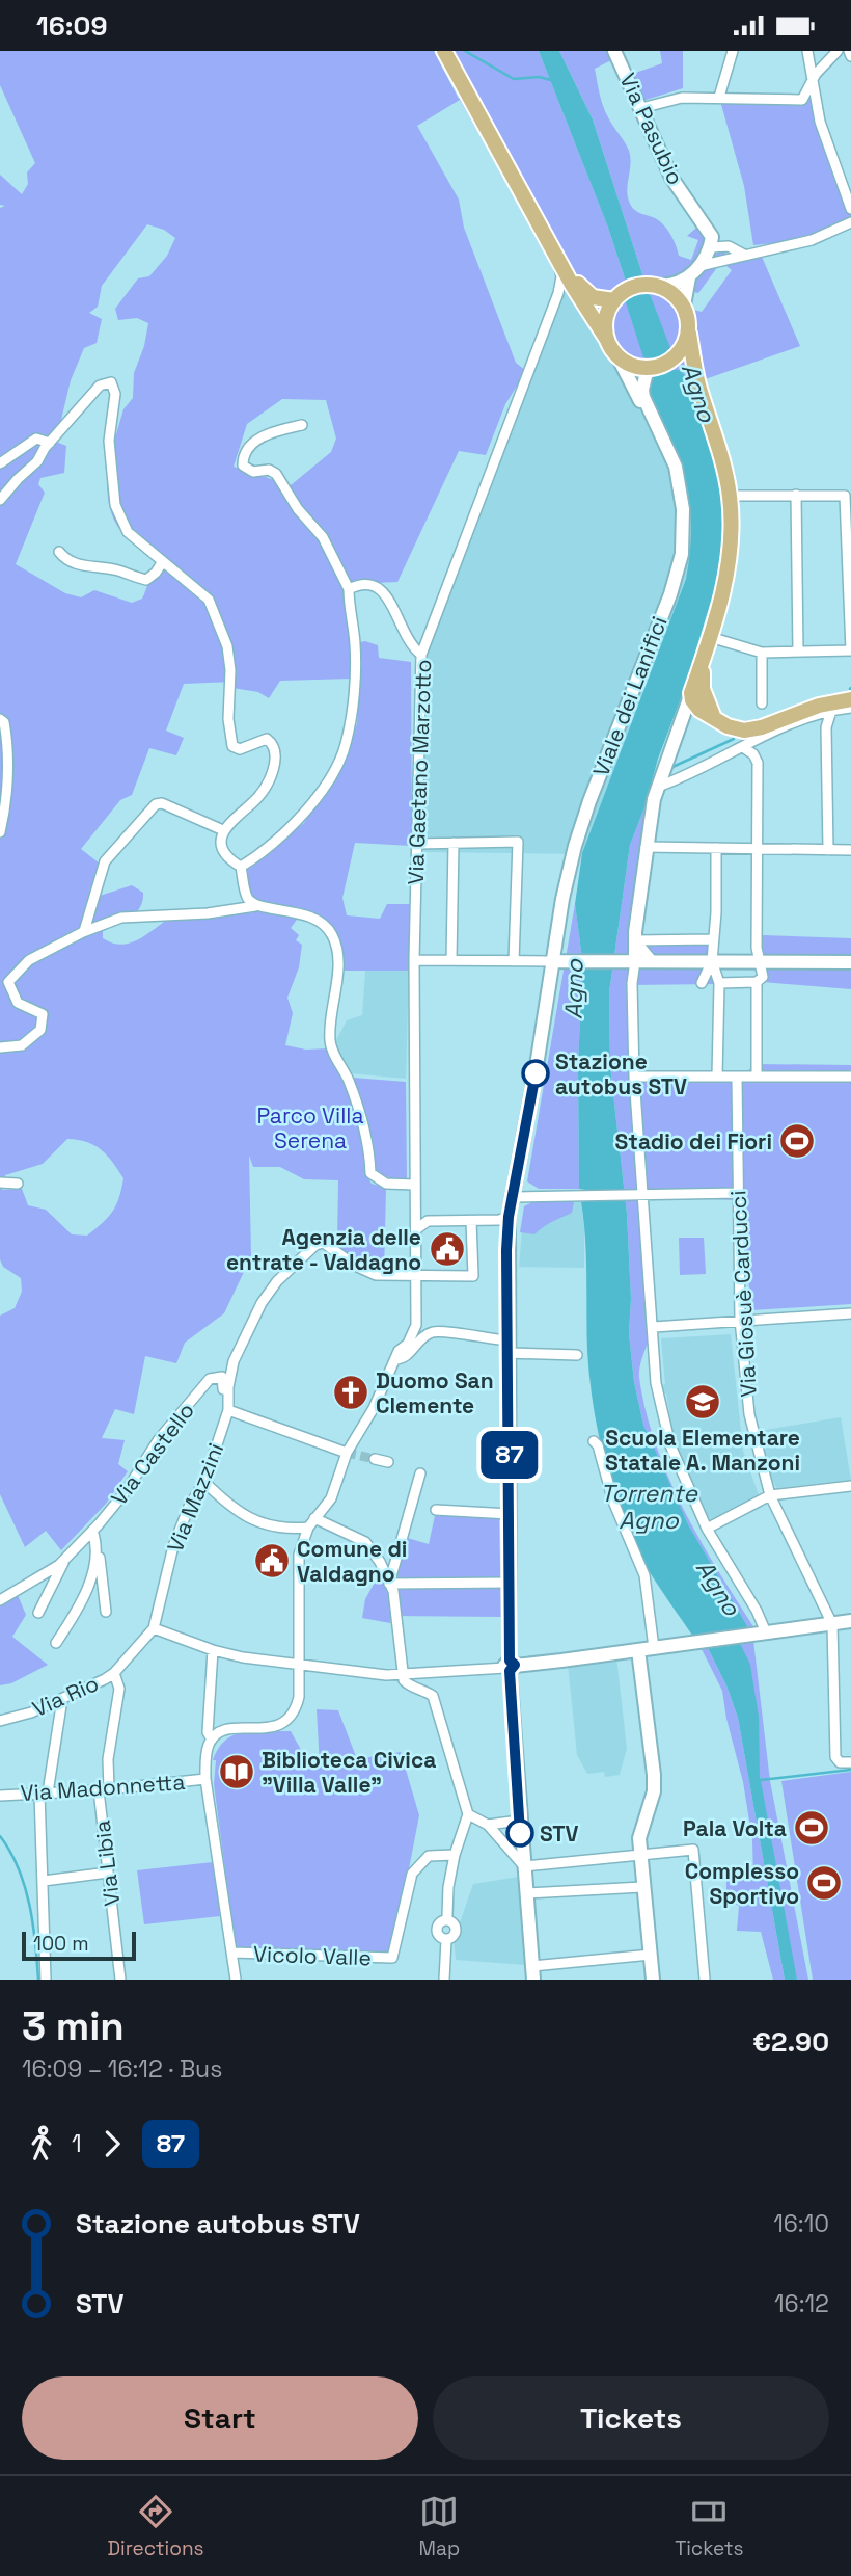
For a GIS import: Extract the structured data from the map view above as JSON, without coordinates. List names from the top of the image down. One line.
{"streets":{"main road":["Via Pasubio","Viale dei Lanifici"],"street":["Via Gaetano Marzotto","Via Giosuè Carducci","Via Castello","Via Mazzini","Via Rio","Via Madonnetta","Via Libia","Vicolo Valle"]},"crossings":[["Via Gaetano Marzotto","Via Mazzini"],["Via Castello","Via Mazzini"],["Via Mazzini","Via Rio"],["Via Rio","Via Libia"],["Via Madonnetta","Via Libia"]],"water":["Agno","Torrente Agno"],"parks":["Parco Villa Serena"],"places":{"other":["Stazione autobus STV","STV"],"sports":["Stadio dei Fiori","Pala Volta","Complesso Sportivo"],"public building":["Agenzia delle entrate - Valdagno","Comune di Valdagno"],"church":["Duomo San Clemente"],"school or university":["Scuola Elementare Statale A. Manzoni"],"library":["Biblioteca Civica \"Villa Valle\""]},"lines":["bus line 87"],"scale_bar":"100 m","page":{"status":"16:09","on_map":"87","scale":"100 m","heading":["3 min","16:09 – 16:12 · Bus","€2.90"],"legs":["1","87"],"list":[{"name":"Stazione autobus STV","value":"16:10"},{"name":"STV","value":"16:12"}],"buttons":["Start","Tickets"],"tabs":["Directions","Map","Tickets"]}}
